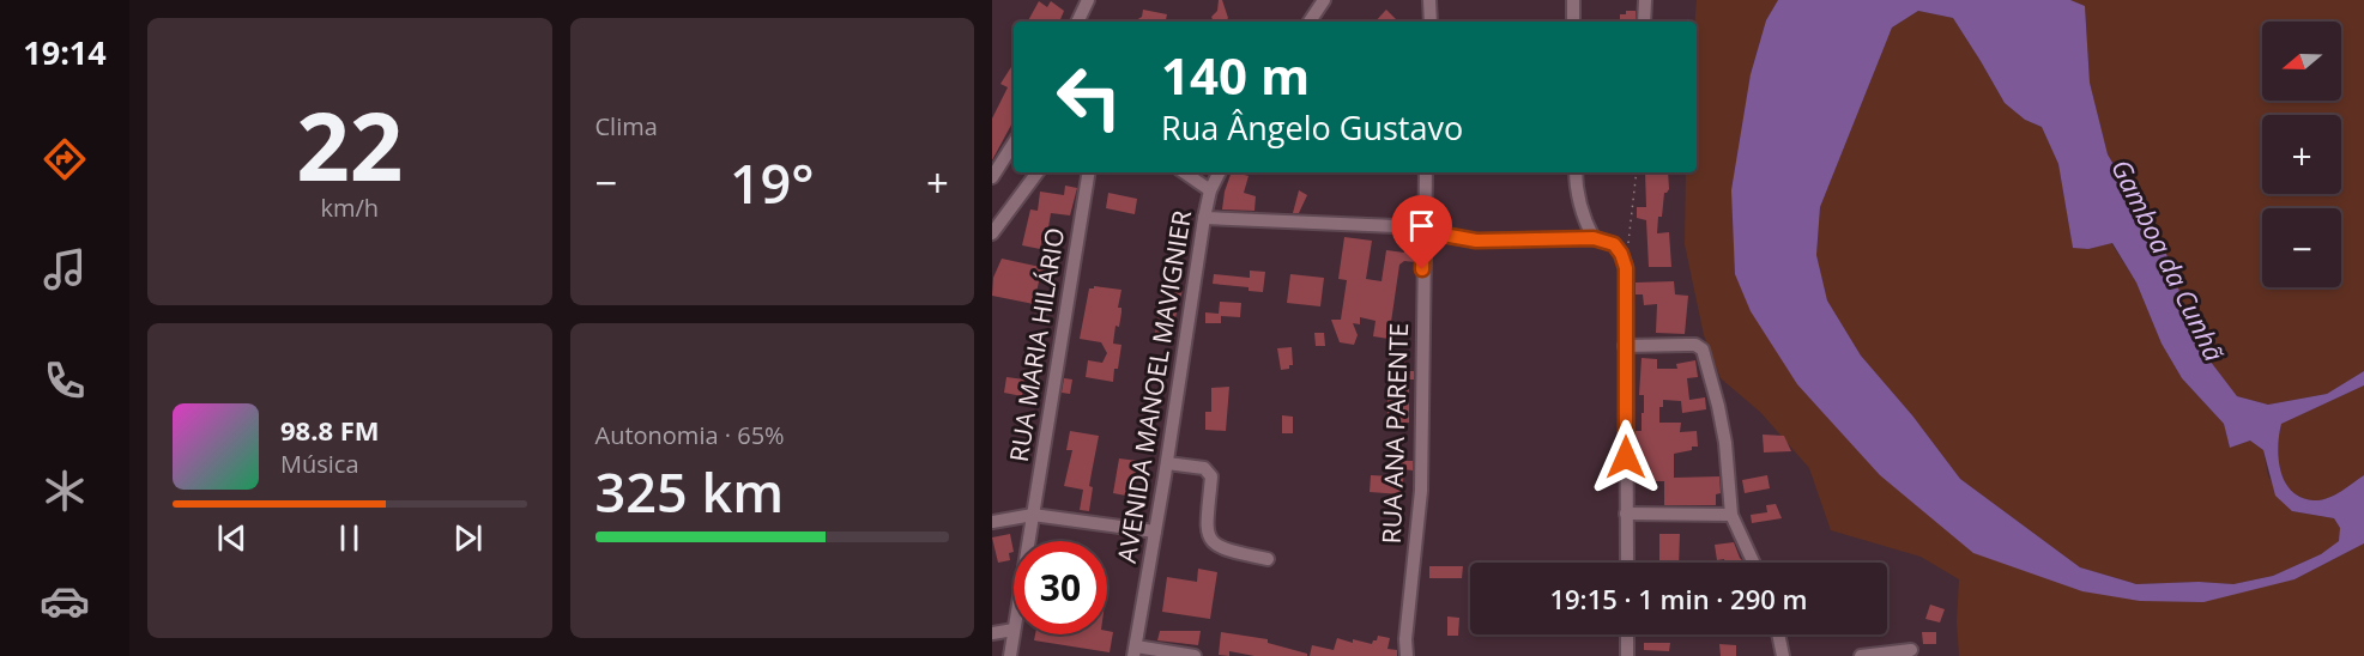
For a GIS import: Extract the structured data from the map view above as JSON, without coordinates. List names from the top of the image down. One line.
{"streets":{"street":["RUA MARIA HILÁRIO","AVENIDA MANOEL MAVIGNIER","RUA ANA PARENTE"]},"water":["Gamboa da Cunhã"],"north":"left","page":{"tabs":"19:14","tile":[["22","km/h"],"Clima",["Autonomia · 65%","325 km"]],"map_buttons":["+","−"],"turn":["140 m","Rua Ângelo Gustavo"],"heat":["−","19°","+"],"song":["98.8 FM","Música"],"limit":"30","trip":"19:15 · 1 min · 290 m"}}
